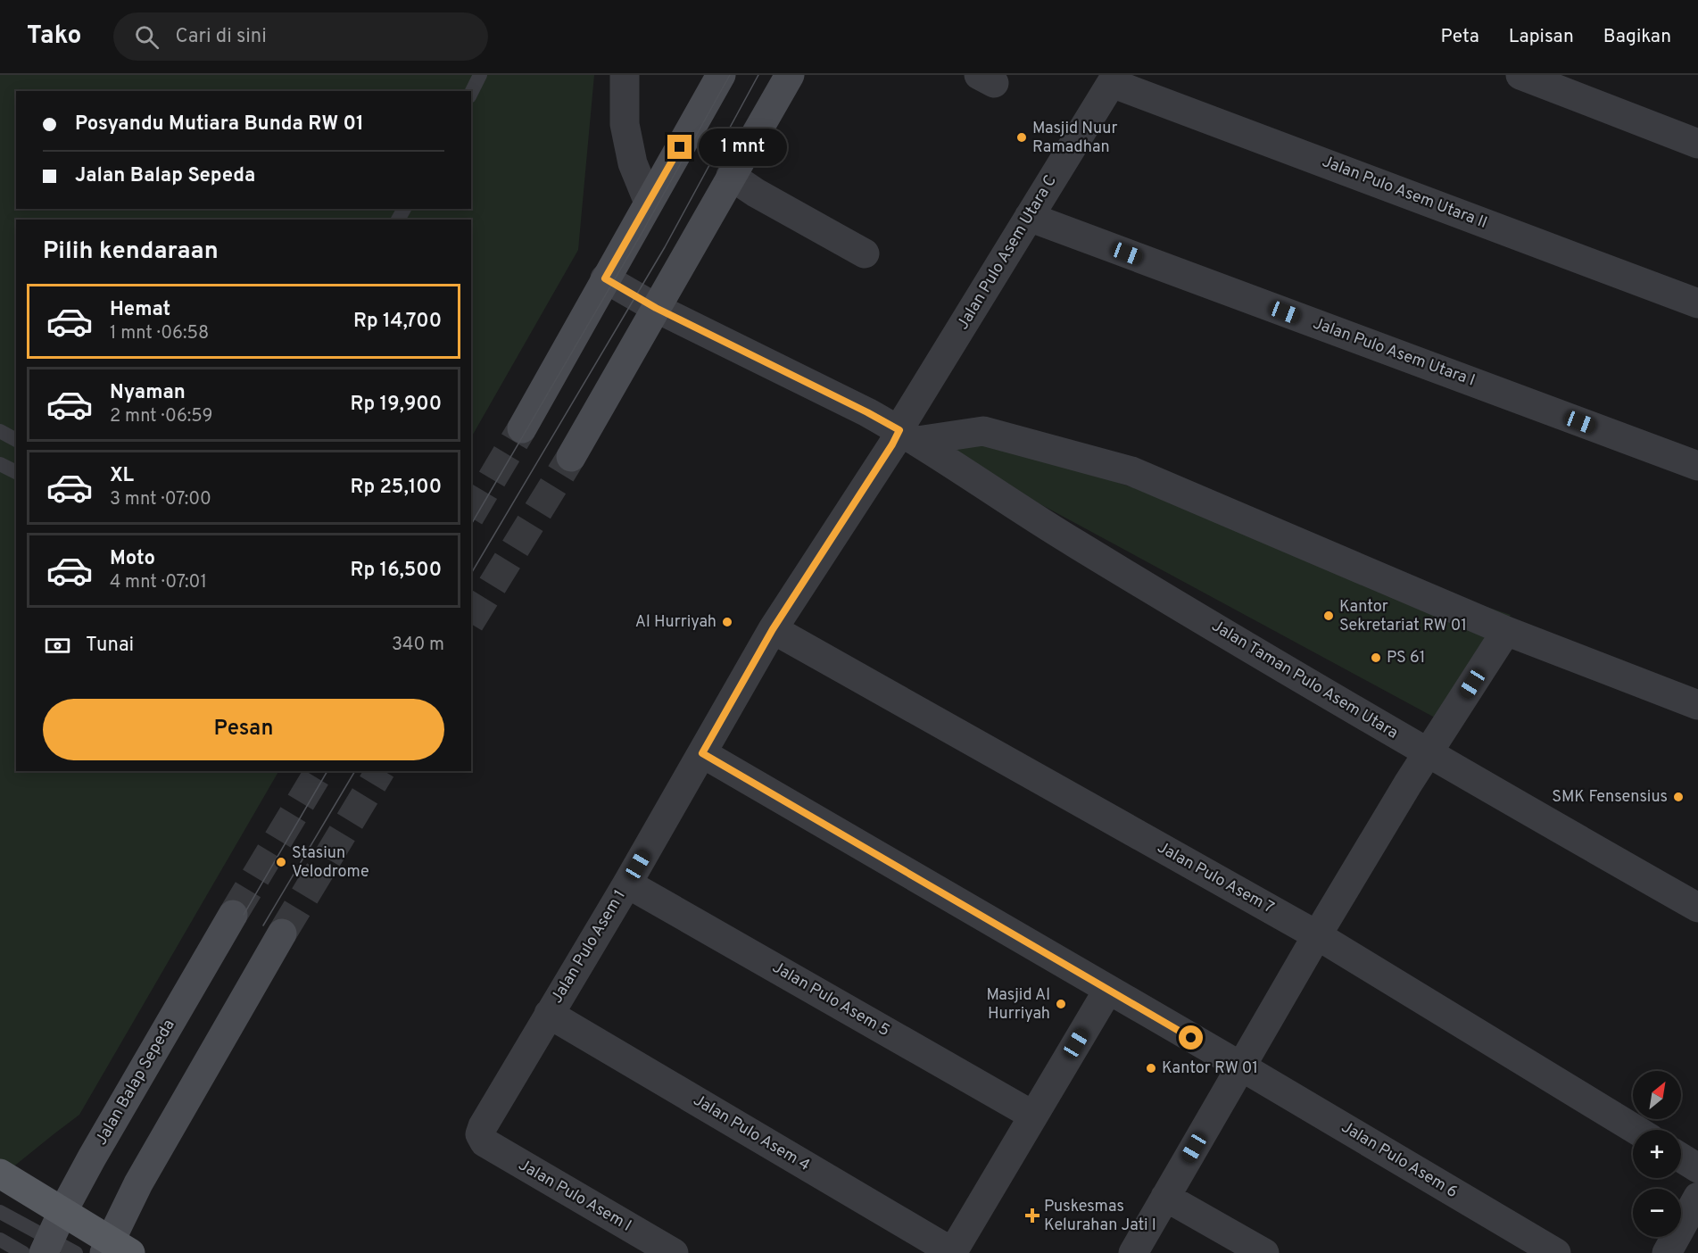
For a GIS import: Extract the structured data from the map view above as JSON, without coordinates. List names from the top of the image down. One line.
{"streets":{"main road":["Jalan Balap Sepeda"],"street":["Jalan Pulo Asem Utara II","Jalan Pulo Asem Utara C","Jalan Pulo Asem Utara I","Jalan Taman Pulo Asem Utara","Jalan Pulo Asem 7","Jalan Pulo Asem 1","Jalan Pulo Asem 5","Jalan Pulo Asem 4","Jalan Pulo Asem 6","Jalan Pulo Asem I"]},"crossings":[["Jalan Pulo Asem Utara II","Jalan Pulo Asem Utara C"],["Jalan Pulo Asem Utara C","Jalan Pulo Asem Utara I"],["Jalan Pulo Asem Utara C","Jalan Taman Pulo Asem Utara"],["Jalan Pulo Asem Utara C","Jalan Pulo Asem 1"],["Jalan Taman Pulo Asem Utara","Jalan Pulo Asem 1"],["Jalan Pulo Asem 7","Jalan Pulo Asem 1"],["Jalan Pulo Asem 1","Jalan Pulo Asem 5"],["Jalan Pulo Asem 1","Jalan Pulo Asem 4"],["Jalan Pulo Asem 1","Jalan Pulo Asem 6"],["Jalan Pulo Asem 1","Jalan Pulo Asem I"]],"places":{"other":["Masjid Nuur Ramadhan","Kantor Sekretariat RW 01","Al Hurriyah","PS 61","SMK Fensensius","Stasiun Velodrome","Masjid Al Hurriyah","Kantor RW 01"],"health":["Puskesmas Kelurahan Jati I"]},"north":"top right","page":{"header":"Tako","search":"Cari di sini","nav":["Peta","Lapisan","Bagikan"],"banner":["Posyandu Mutiara Bunda RW 01","Jalan Balap Sepeda"],"bubble":"1 mnt","heading":"Pilih kendaraan","list":[{"name":"Hemat","note":"1 mnt · 06:58","value":"Rp 14,700"},{"name":"Nyaman","note":"2 mnt · 06:59","value":"Rp 19,900"},{"name":"XL","note":"3 mnt · 07:00","value":"Rp 25,100"},{"name":"Moto","note":"4 mnt · 07:01","value":"Rp 16,500"}],"pay":["Tunai","340 m"],"buttons":"Pesan","map_buttons":["+","−"]}}
